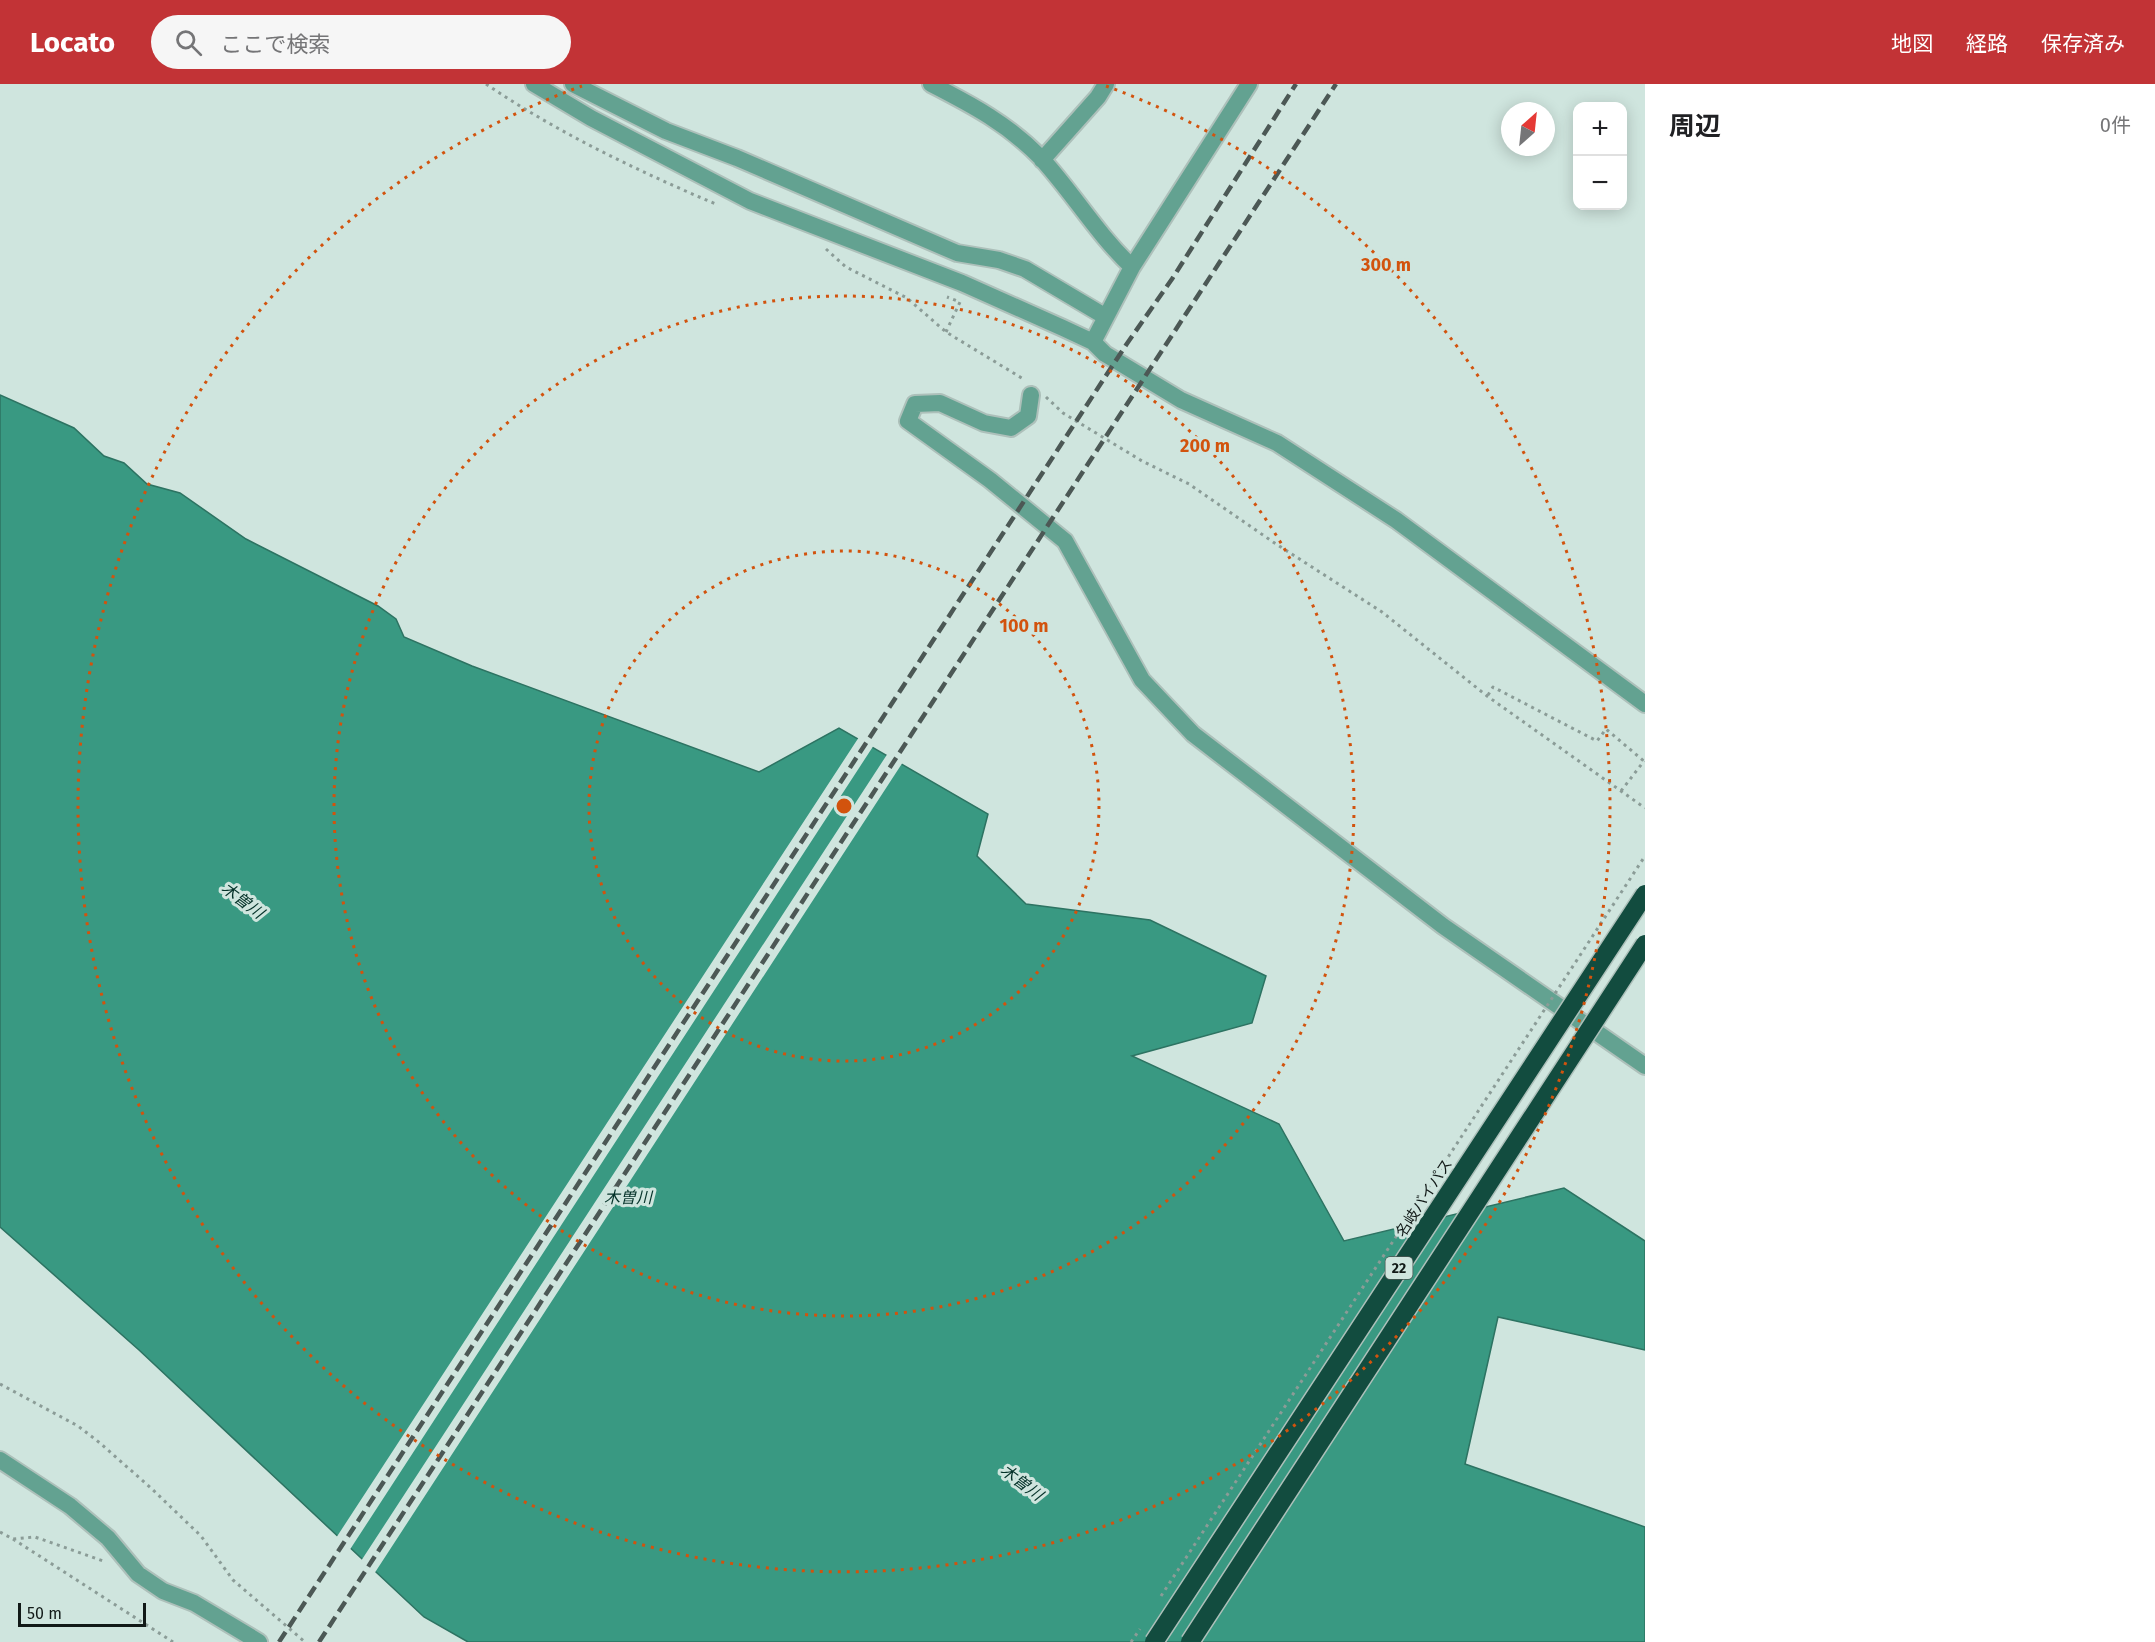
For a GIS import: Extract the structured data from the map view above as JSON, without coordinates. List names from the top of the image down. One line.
{"streets":{"highway":["名岐バイパス","22"]},"water":["木曽川"],"scale_bar":"50 m","north":"top right","page":{"header":"Locato","search":"ここで検索","nav":["地図","経路","保存済み"],"heading":["周辺","0件"],"map_buttons":["+","−"],"scale":"50 m"},"rings":["300 m","200 m","100 m"]}
